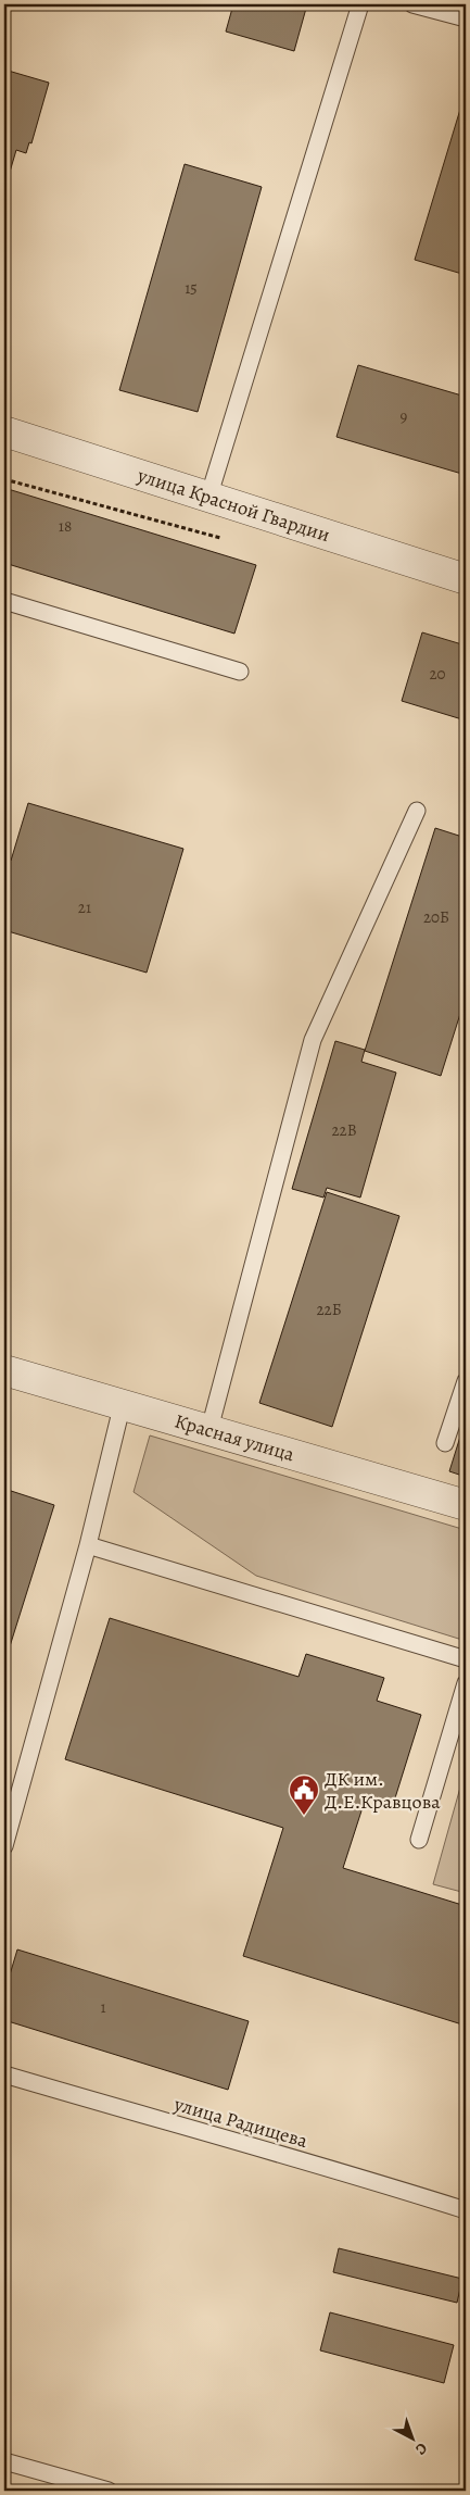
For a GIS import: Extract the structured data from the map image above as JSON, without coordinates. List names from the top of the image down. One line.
{"streets":{"street":["улица Красной Гвардии","Красная улица"],"lane":["улица Радищева"]},"places":{"public building":["ДК им. Д.Е.Кравцова"]},"house_numbers":["15","9","18","20","21","20Б","22В","22Б","1"],"north":"bottom right"}
